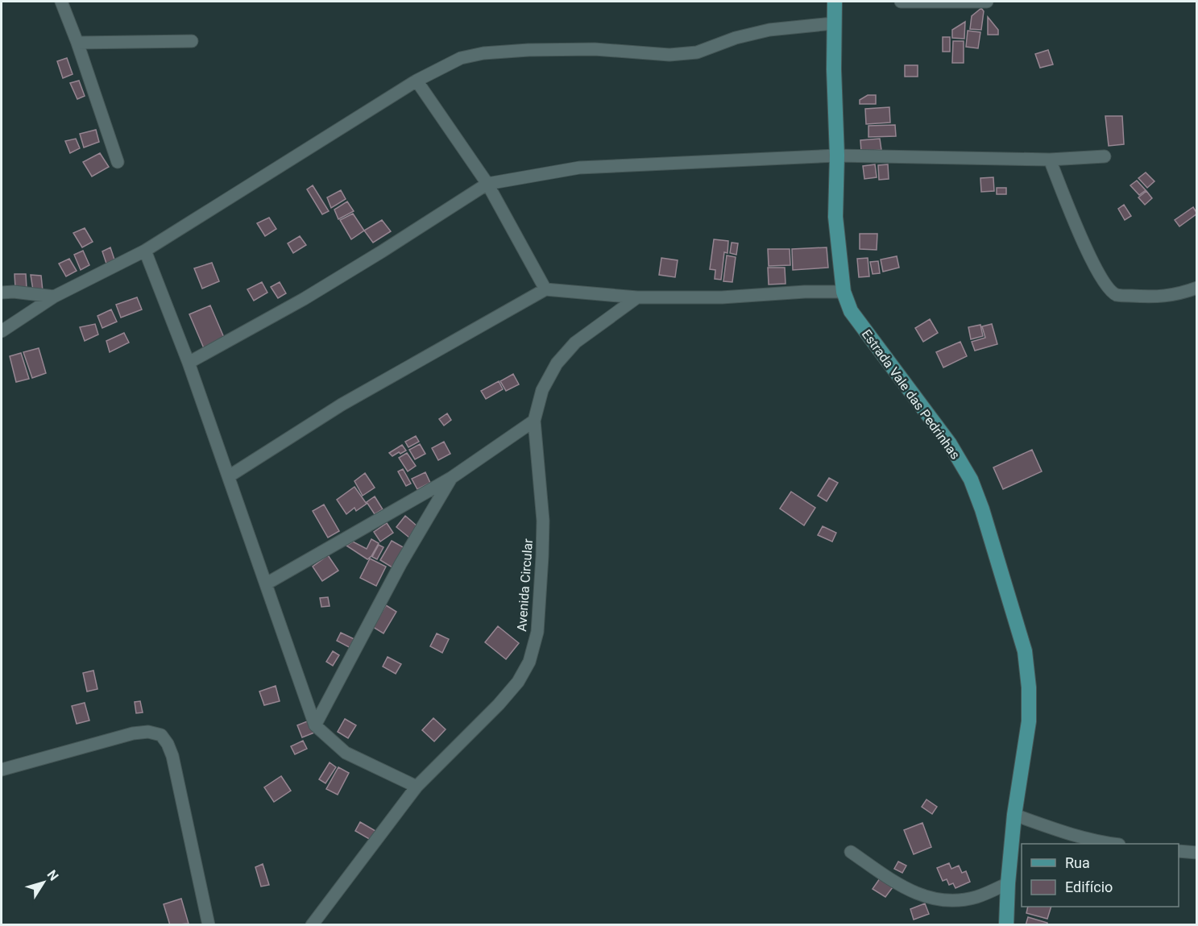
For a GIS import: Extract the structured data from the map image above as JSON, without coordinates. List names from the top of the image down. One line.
{"streets":{"main road":["Estrada Vale das Pedrinhas"],"street":["Avenida Circular"]},"legend":["Rua","Edifício"],"north":"top right"}
